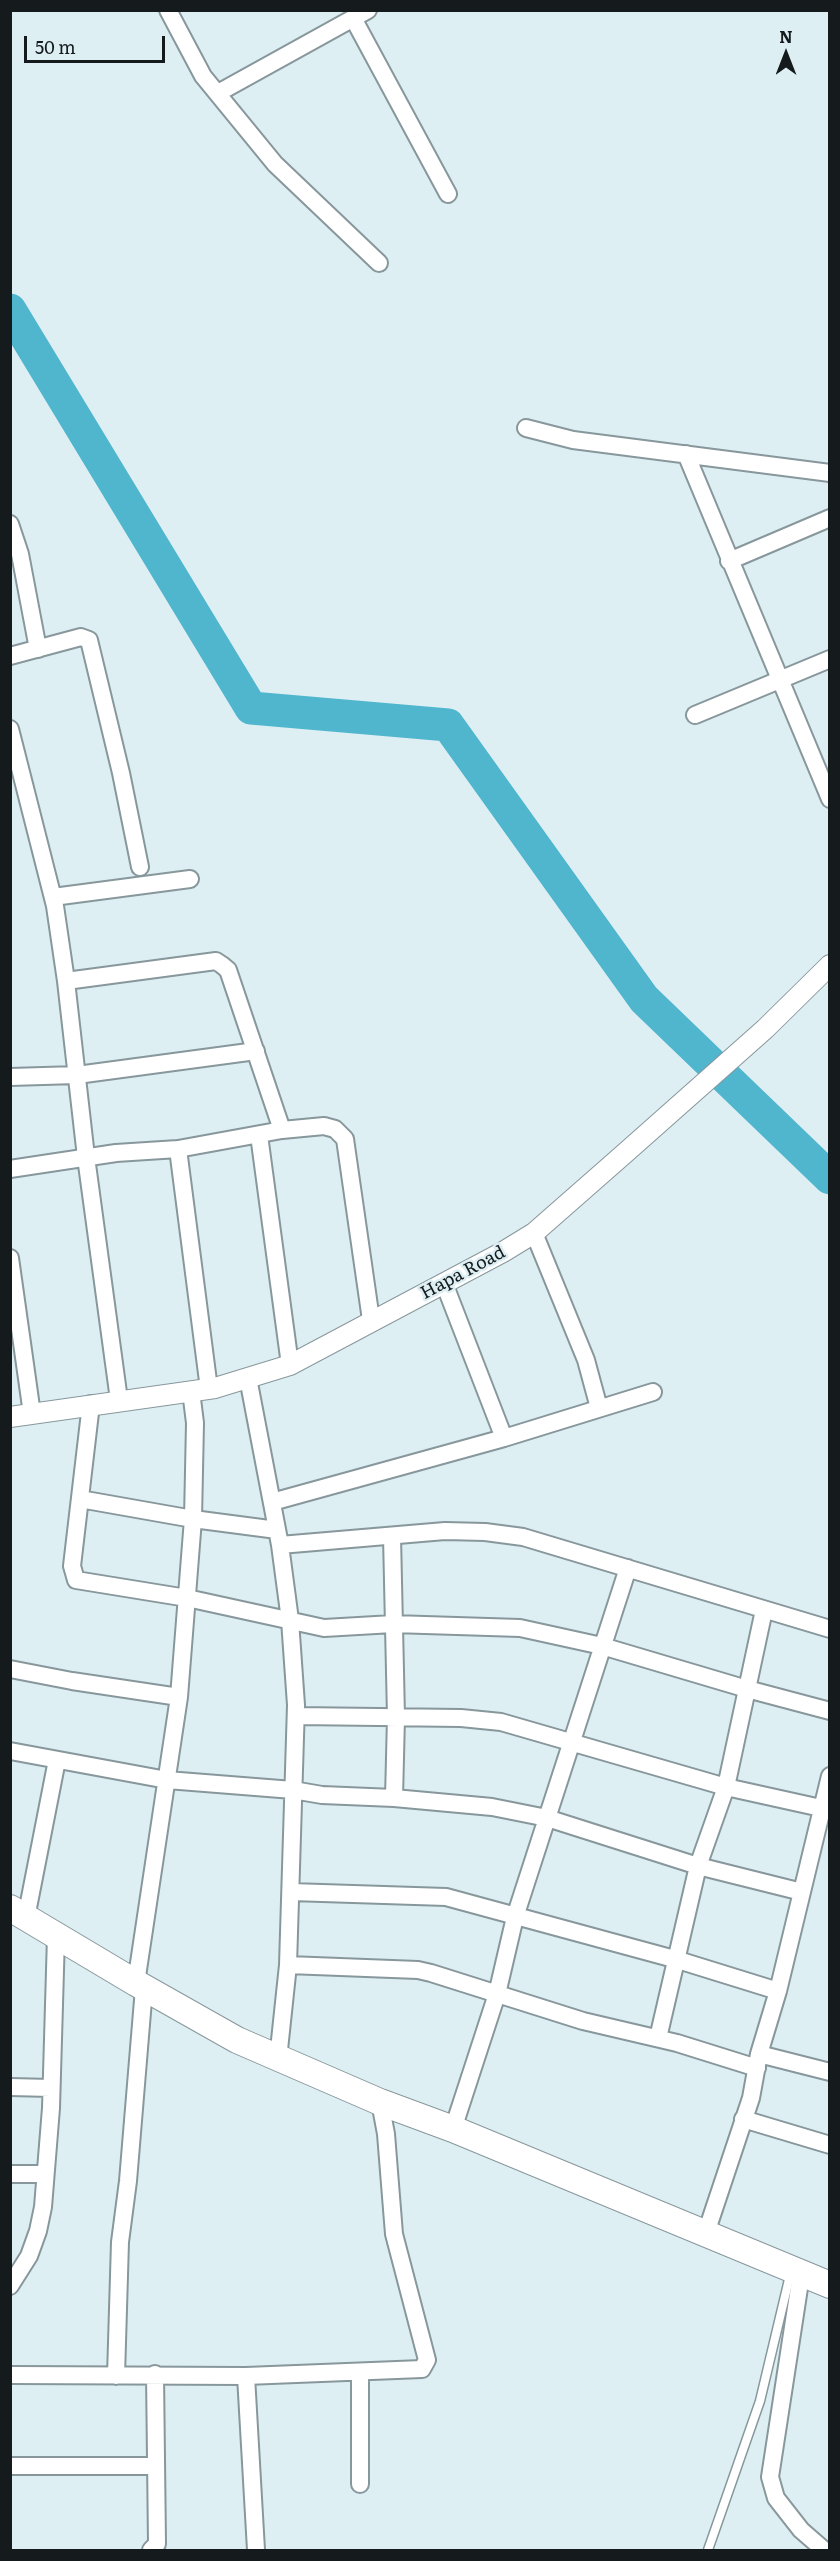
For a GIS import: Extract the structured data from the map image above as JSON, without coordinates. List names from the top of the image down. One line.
{"streets":{"street":["Hapa Road"]},"scale_bar":"50 m","north":"top"}
